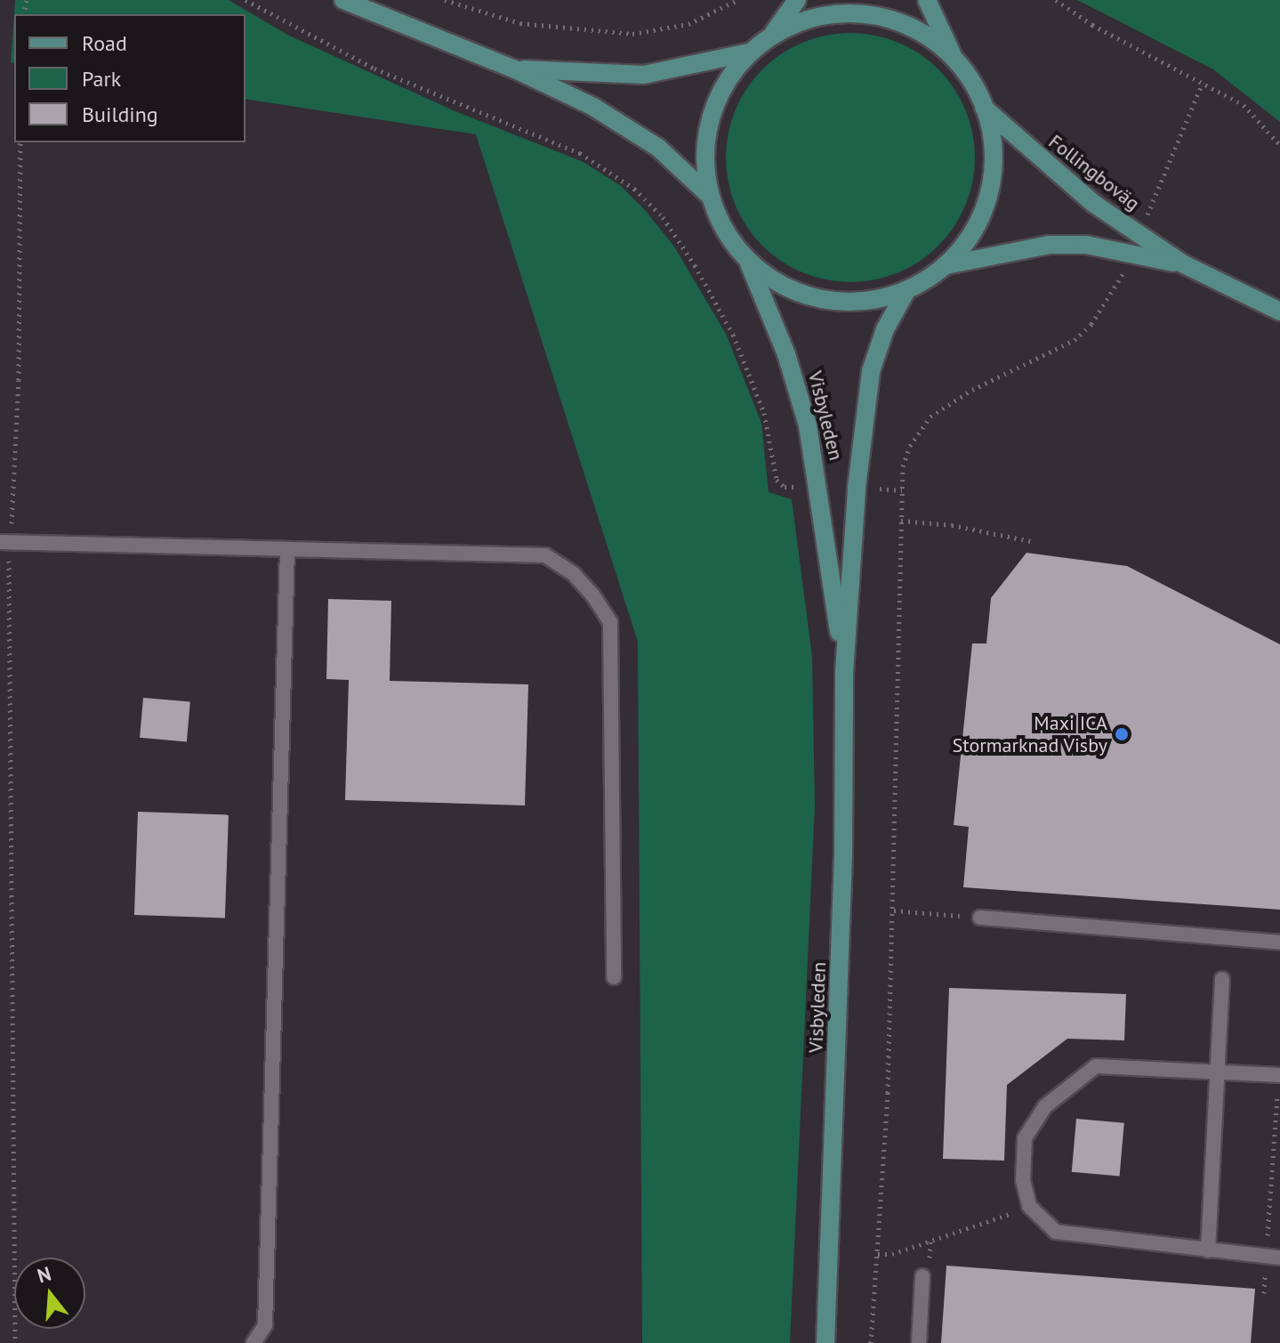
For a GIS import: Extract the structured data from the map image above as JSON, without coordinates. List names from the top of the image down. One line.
{"streets":{"main road":["Follingboväg","Visbyleden"]},"places":["Maxi ICA Stormarknad Visby"],"legend":["Road","Park","Building"],"north":"top"}
